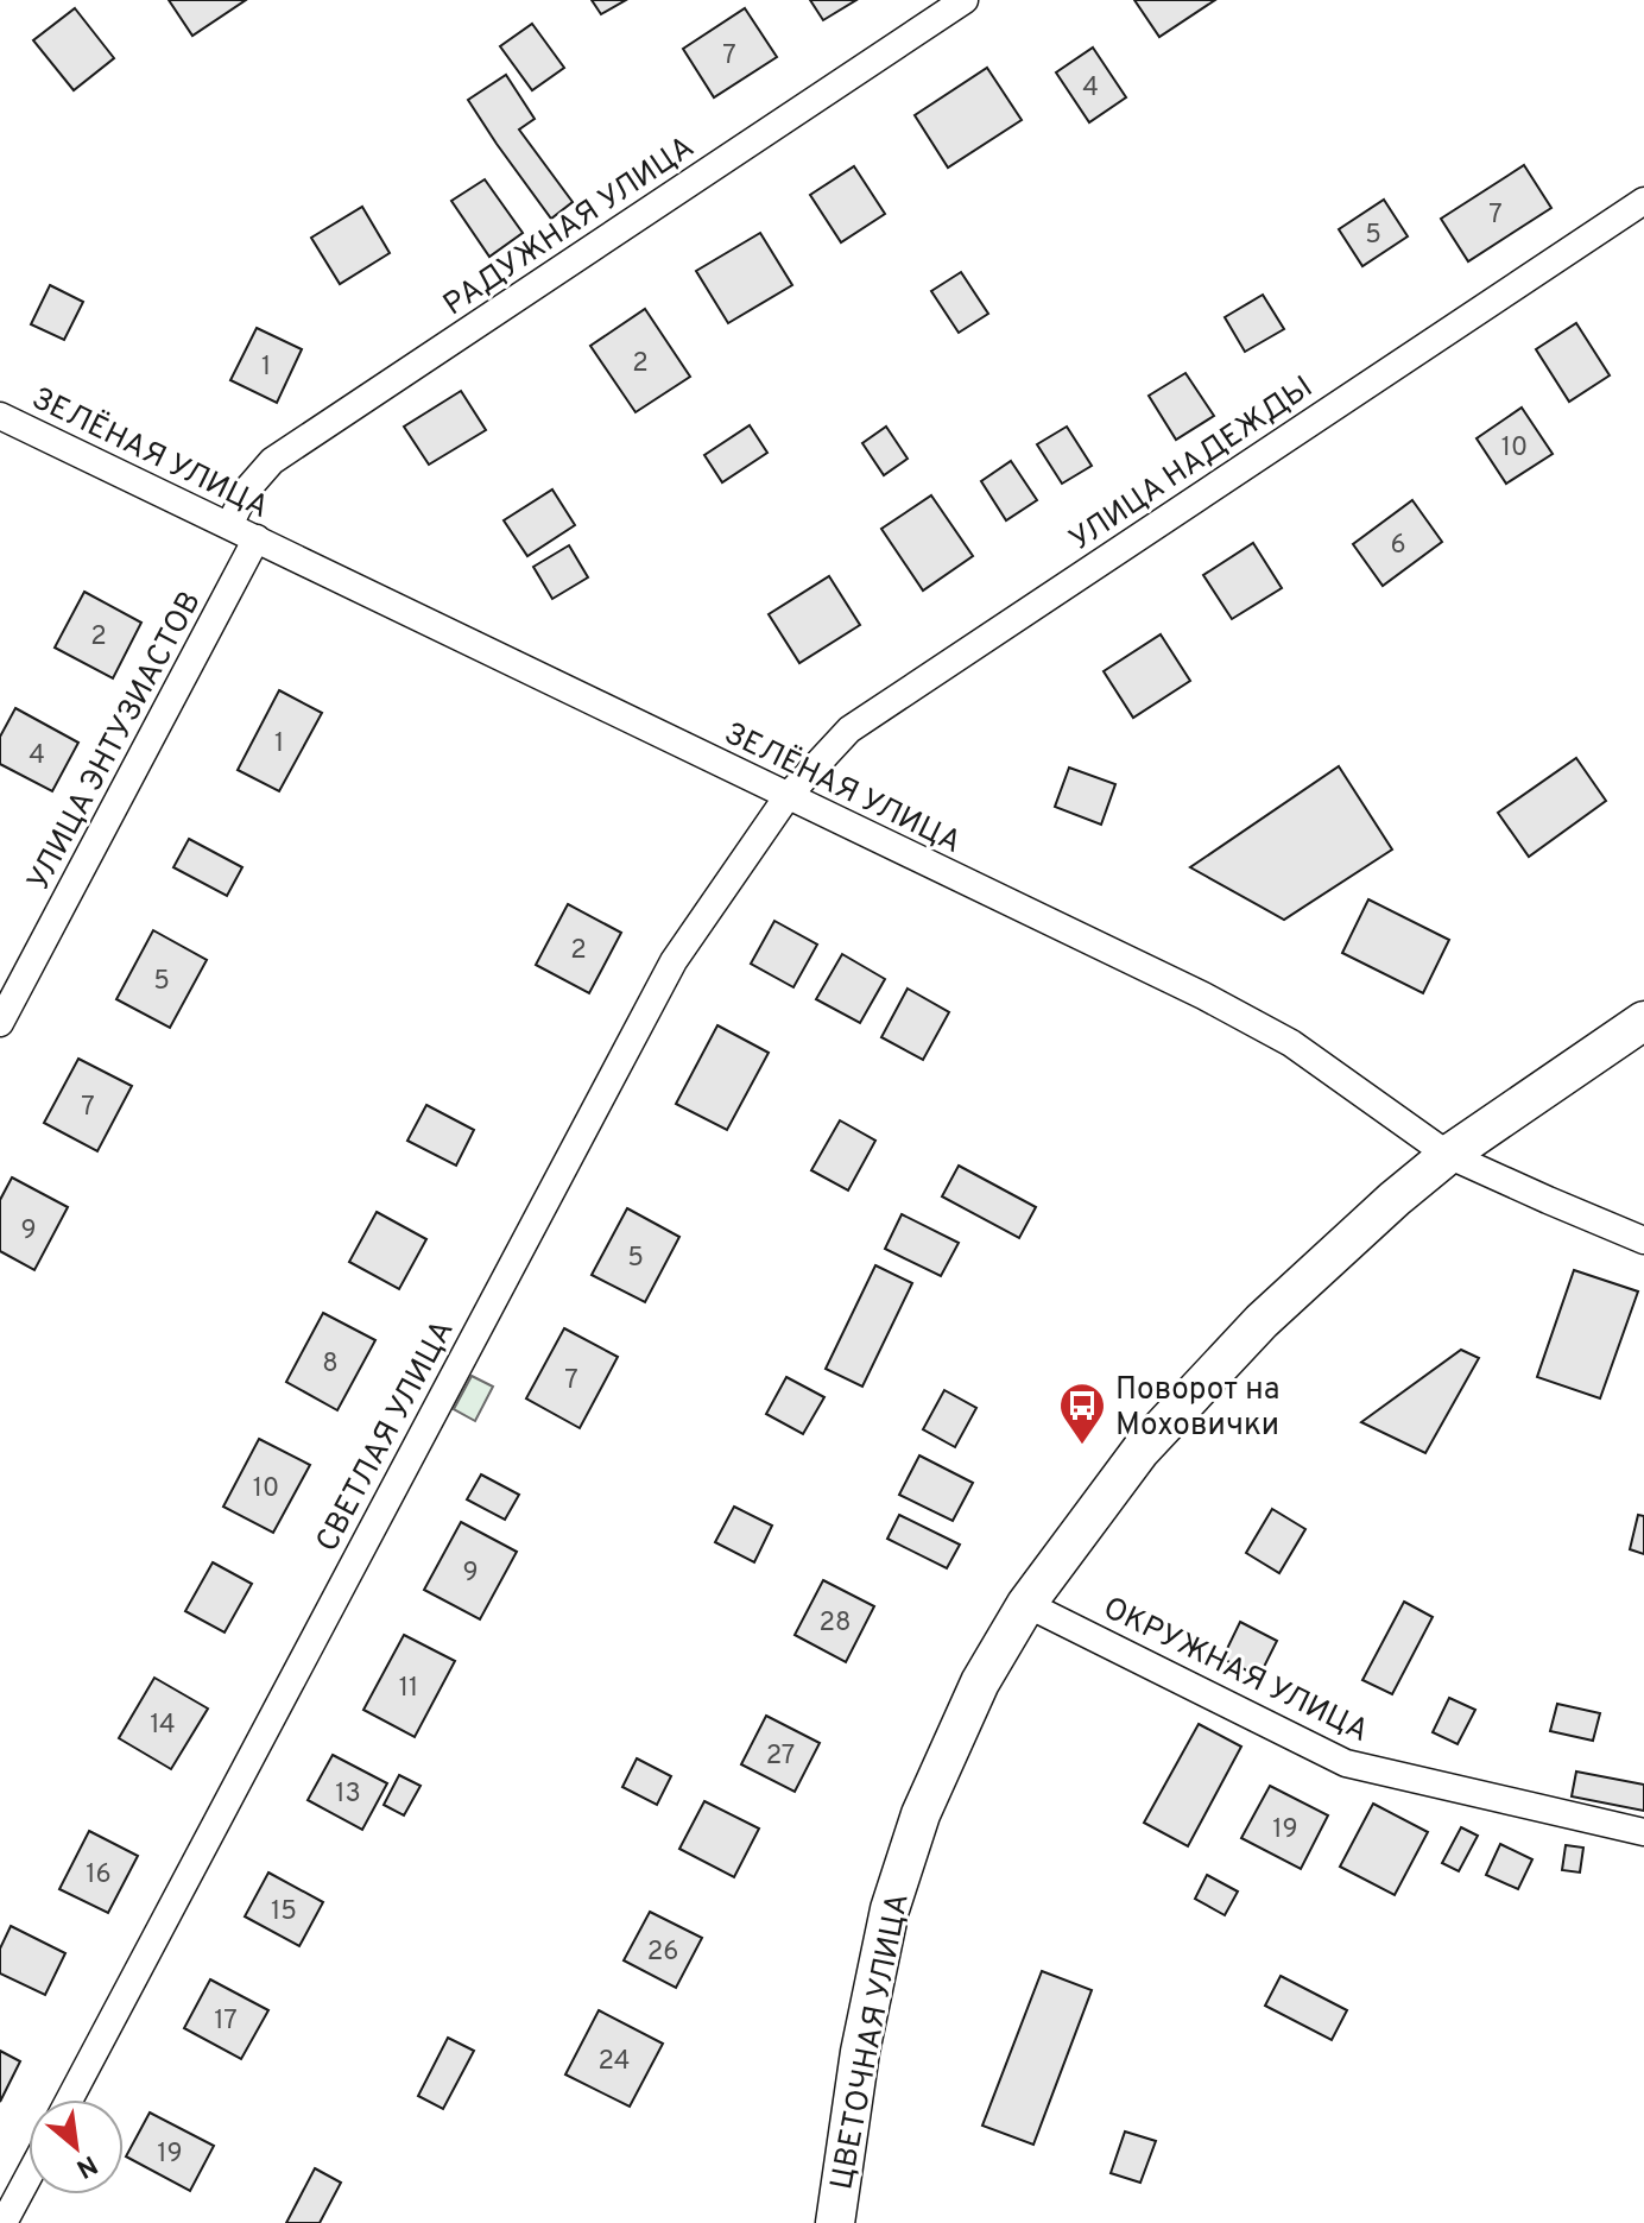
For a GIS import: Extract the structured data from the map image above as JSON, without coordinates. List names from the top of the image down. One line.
{"streets":{"main road":["ЦВЕТОЧНАЯ УЛИЦА"],"street":["РАДУЖНАЯ УЛИЦА","ЗЕЛЁНАЯ УЛИЦА","УЛИЦА НАДЕЖДЫ","УЛИЦА ЭНТУЗИАСТОВ","СВЕТЛАЯ УЛИЦА","ОКРУЖНАЯ УЛИЦА"]},"crossings":[["РАДУЖНАЯ УЛИЦА","ЗЕЛЁНАЯ УЛИЦА"],["ЗЕЛЁНАЯ УЛИЦА","УЛИЦА НАДЕЖДЫ"],["ЗЕЛЁНАЯ УЛИЦА","УЛИЦА ЭНТУЗИАСТОВ"],["ЗЕЛЁНАЯ УЛИЦА","СВЕТЛАЯ УЛИЦА"],["ЗЕЛЁНАЯ УЛИЦА","ЦВЕТОЧНАЯ УЛИЦА"],["УЛИЦА НАДЕЖДЫ","СВЕТЛАЯ УЛИЦА"],["ОКРУЖНАЯ УЛИЦА","ЦВЕТОЧНАЯ УЛИЦА"]],"places":{"bus stop":["Поворот на Моховички"]},"house_numbers":["7","4","7","5","2","1","10","6","2","1","4","2","5","7","9","5","8","7","10","9","28","11","14","27","13","19","16","15","26","17","24","19"],"north":"bottom right"}
